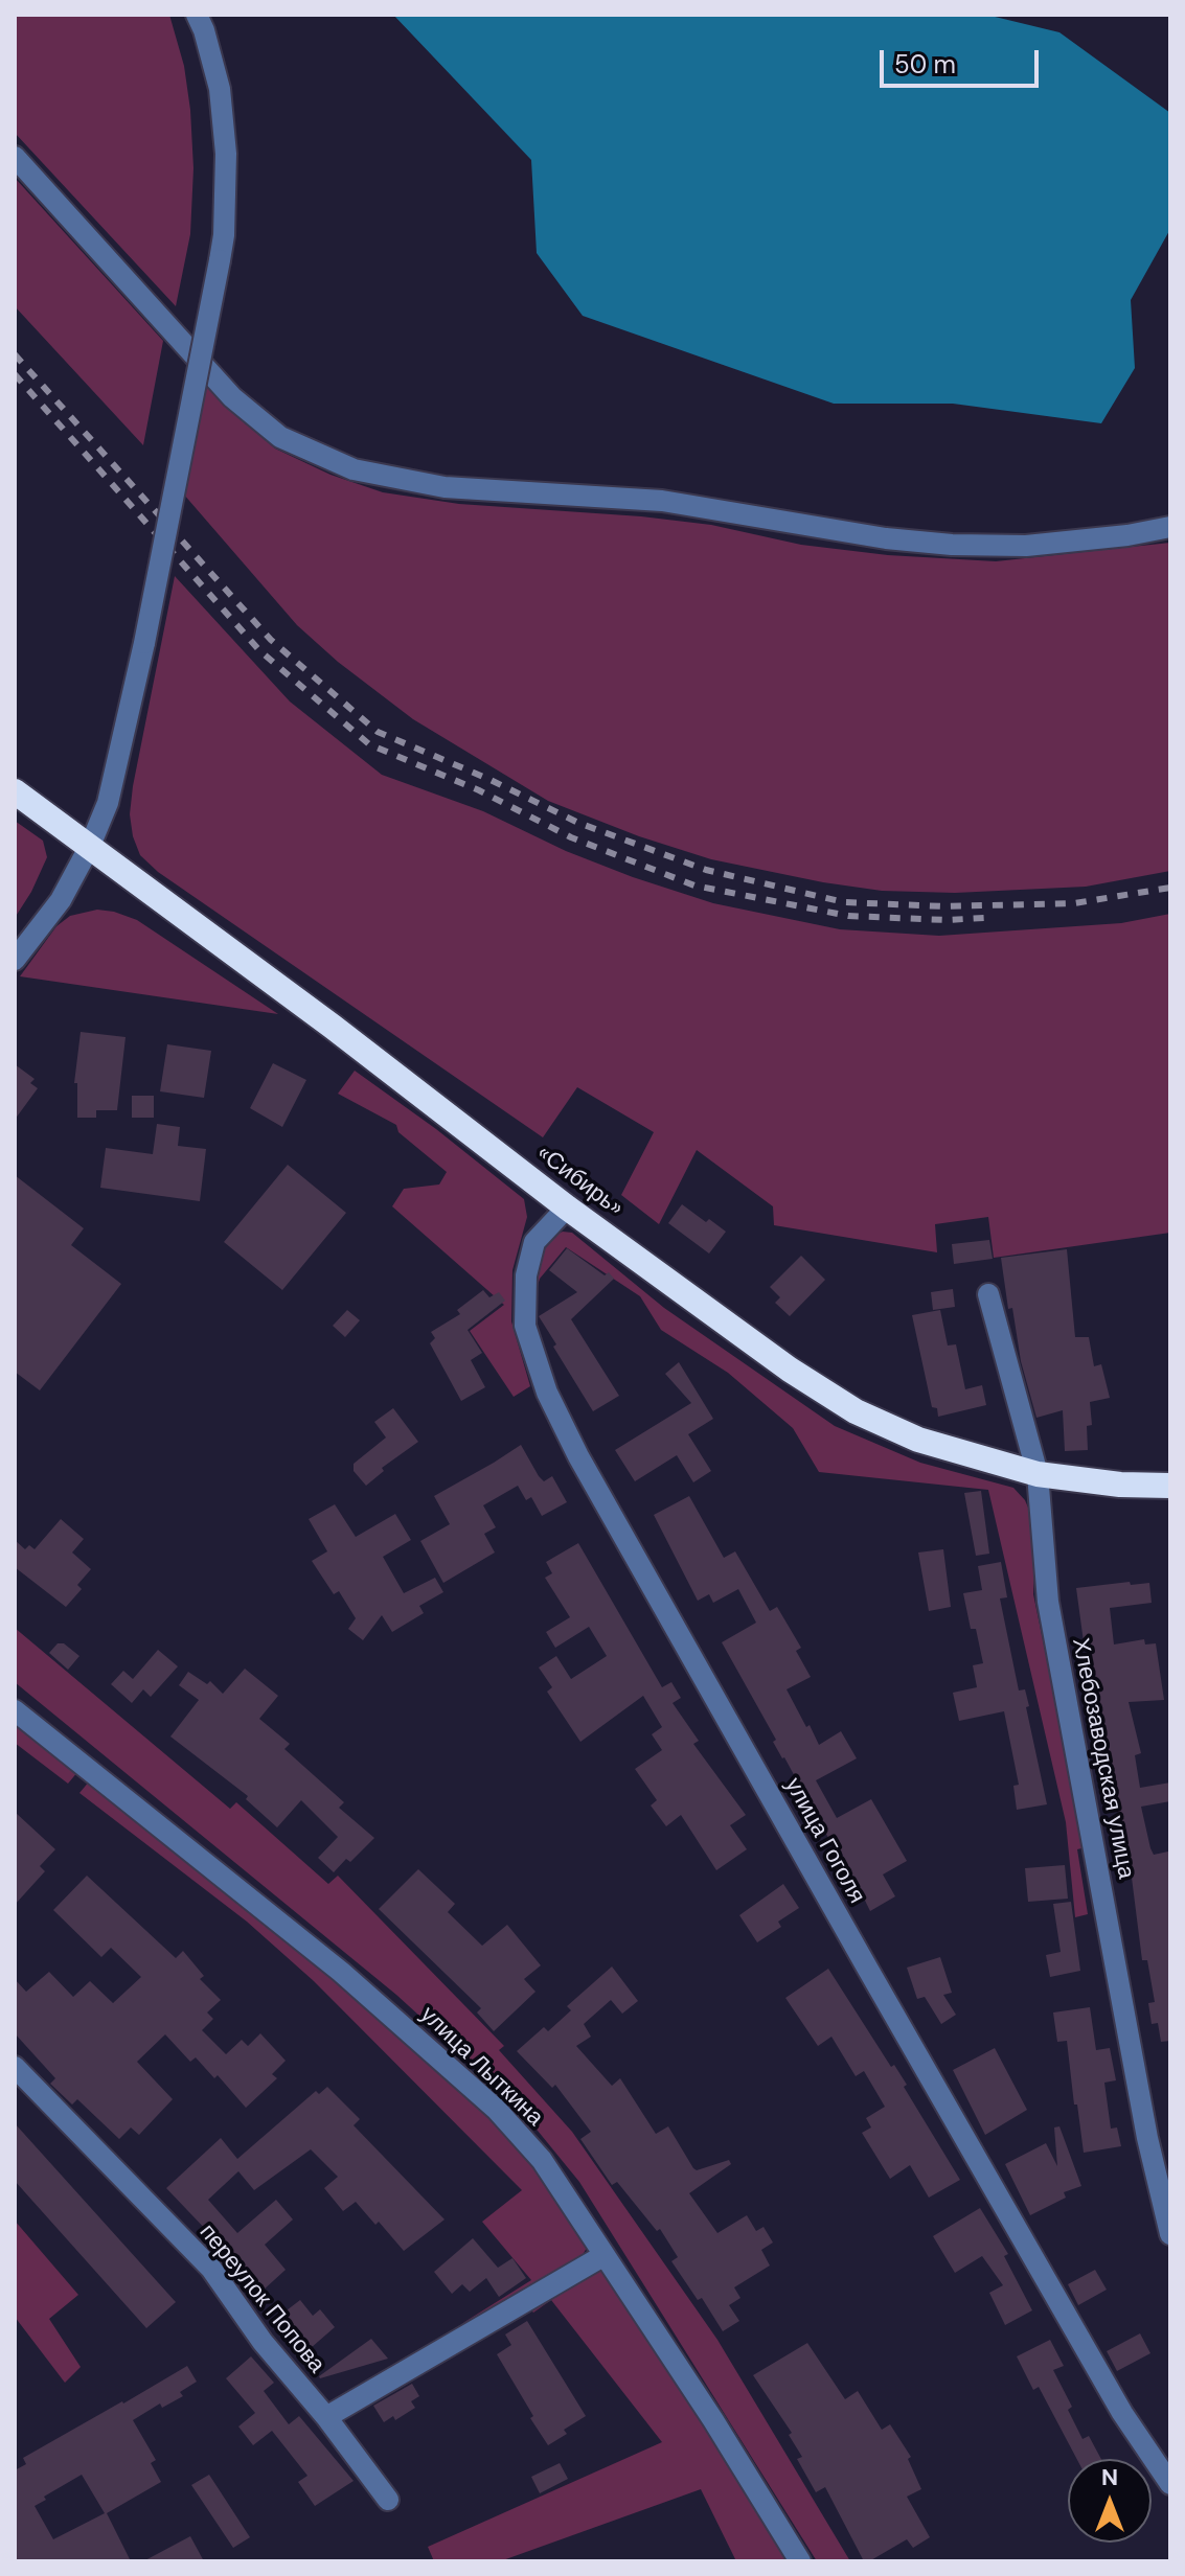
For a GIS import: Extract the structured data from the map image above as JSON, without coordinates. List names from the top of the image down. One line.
{"streets":{"highway":["«Сибирь»"],"street":["Хлебозаводская улица","улица Гоголя","улица Лыткина","переулок Попова"]},"crossings":[["«Сибирь»","Хлебозаводская улица"],["«Сибирь»","улица Гоголя"]],"scale_bar":"50 m","north":"top"}
